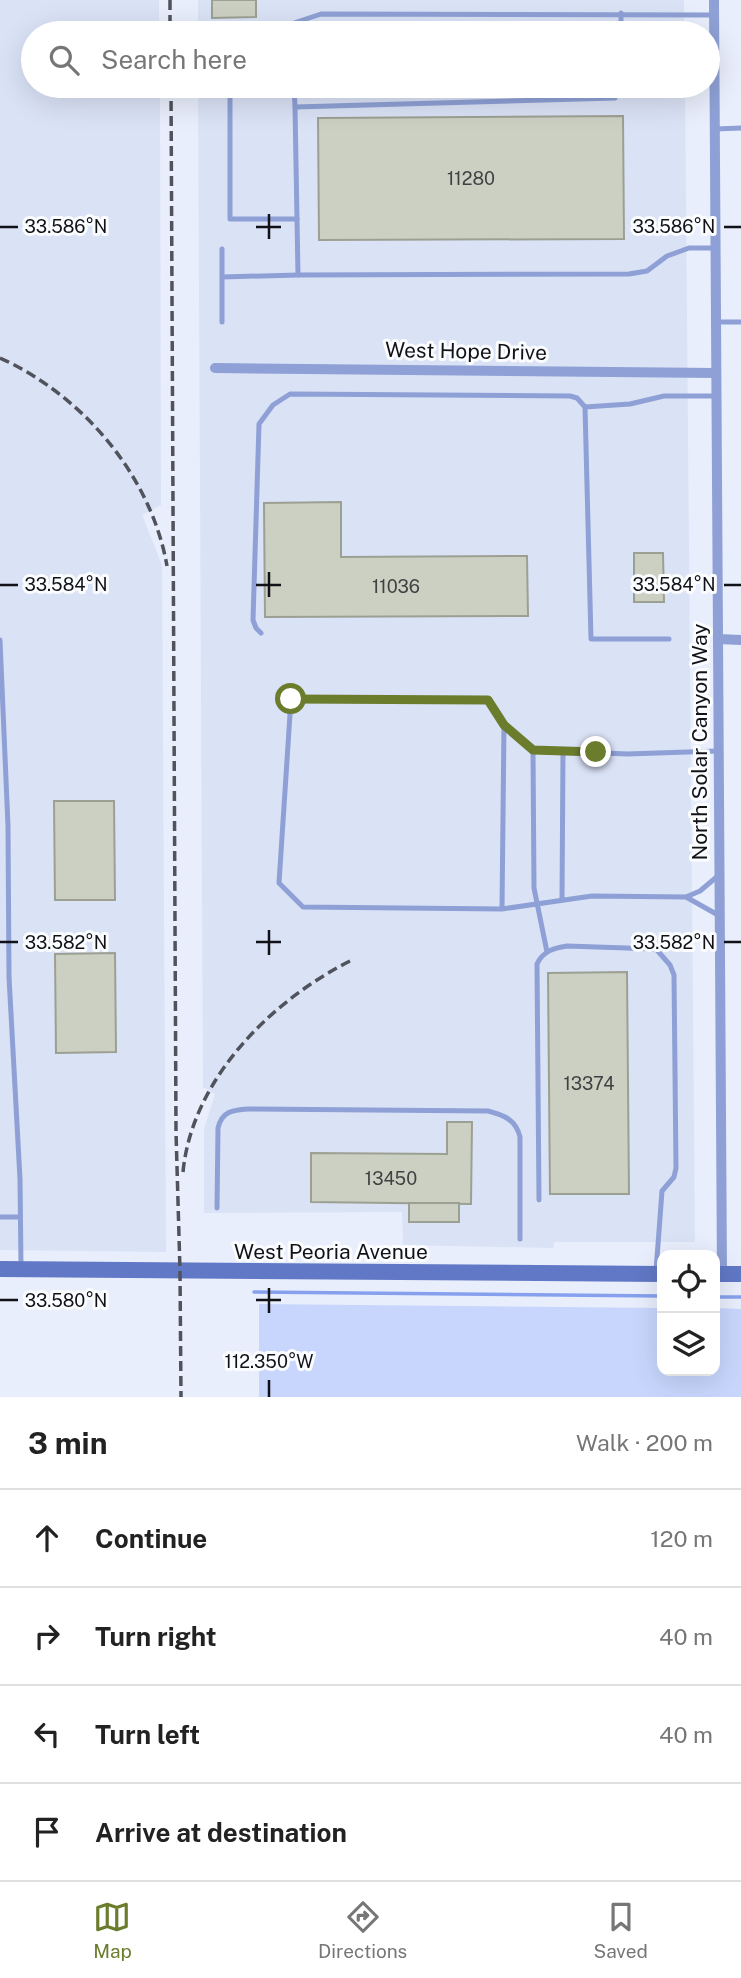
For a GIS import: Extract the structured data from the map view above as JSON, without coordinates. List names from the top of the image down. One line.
{"streets":{"main road":["West Peoria Avenue"],"street":["West Hope Drive","North Solar Canyon Way"]},"crossings":[["West Hope Drive","North Solar Canyon Way"]],"house_numbers":["11280","11036","13374","13450"],"page":{"search":"Search here","heading":["3 min","Walk · 200 m"],"list":[["Continue","120 m"],["Turn right","40 m"],["Turn left","40 m"],"Arrive at destination"],"nav":["Map","Directions","Saved"]},"coordinates":["33.586°N","33.584°N","33.582°N","33.580°N","112.350°W"]}
